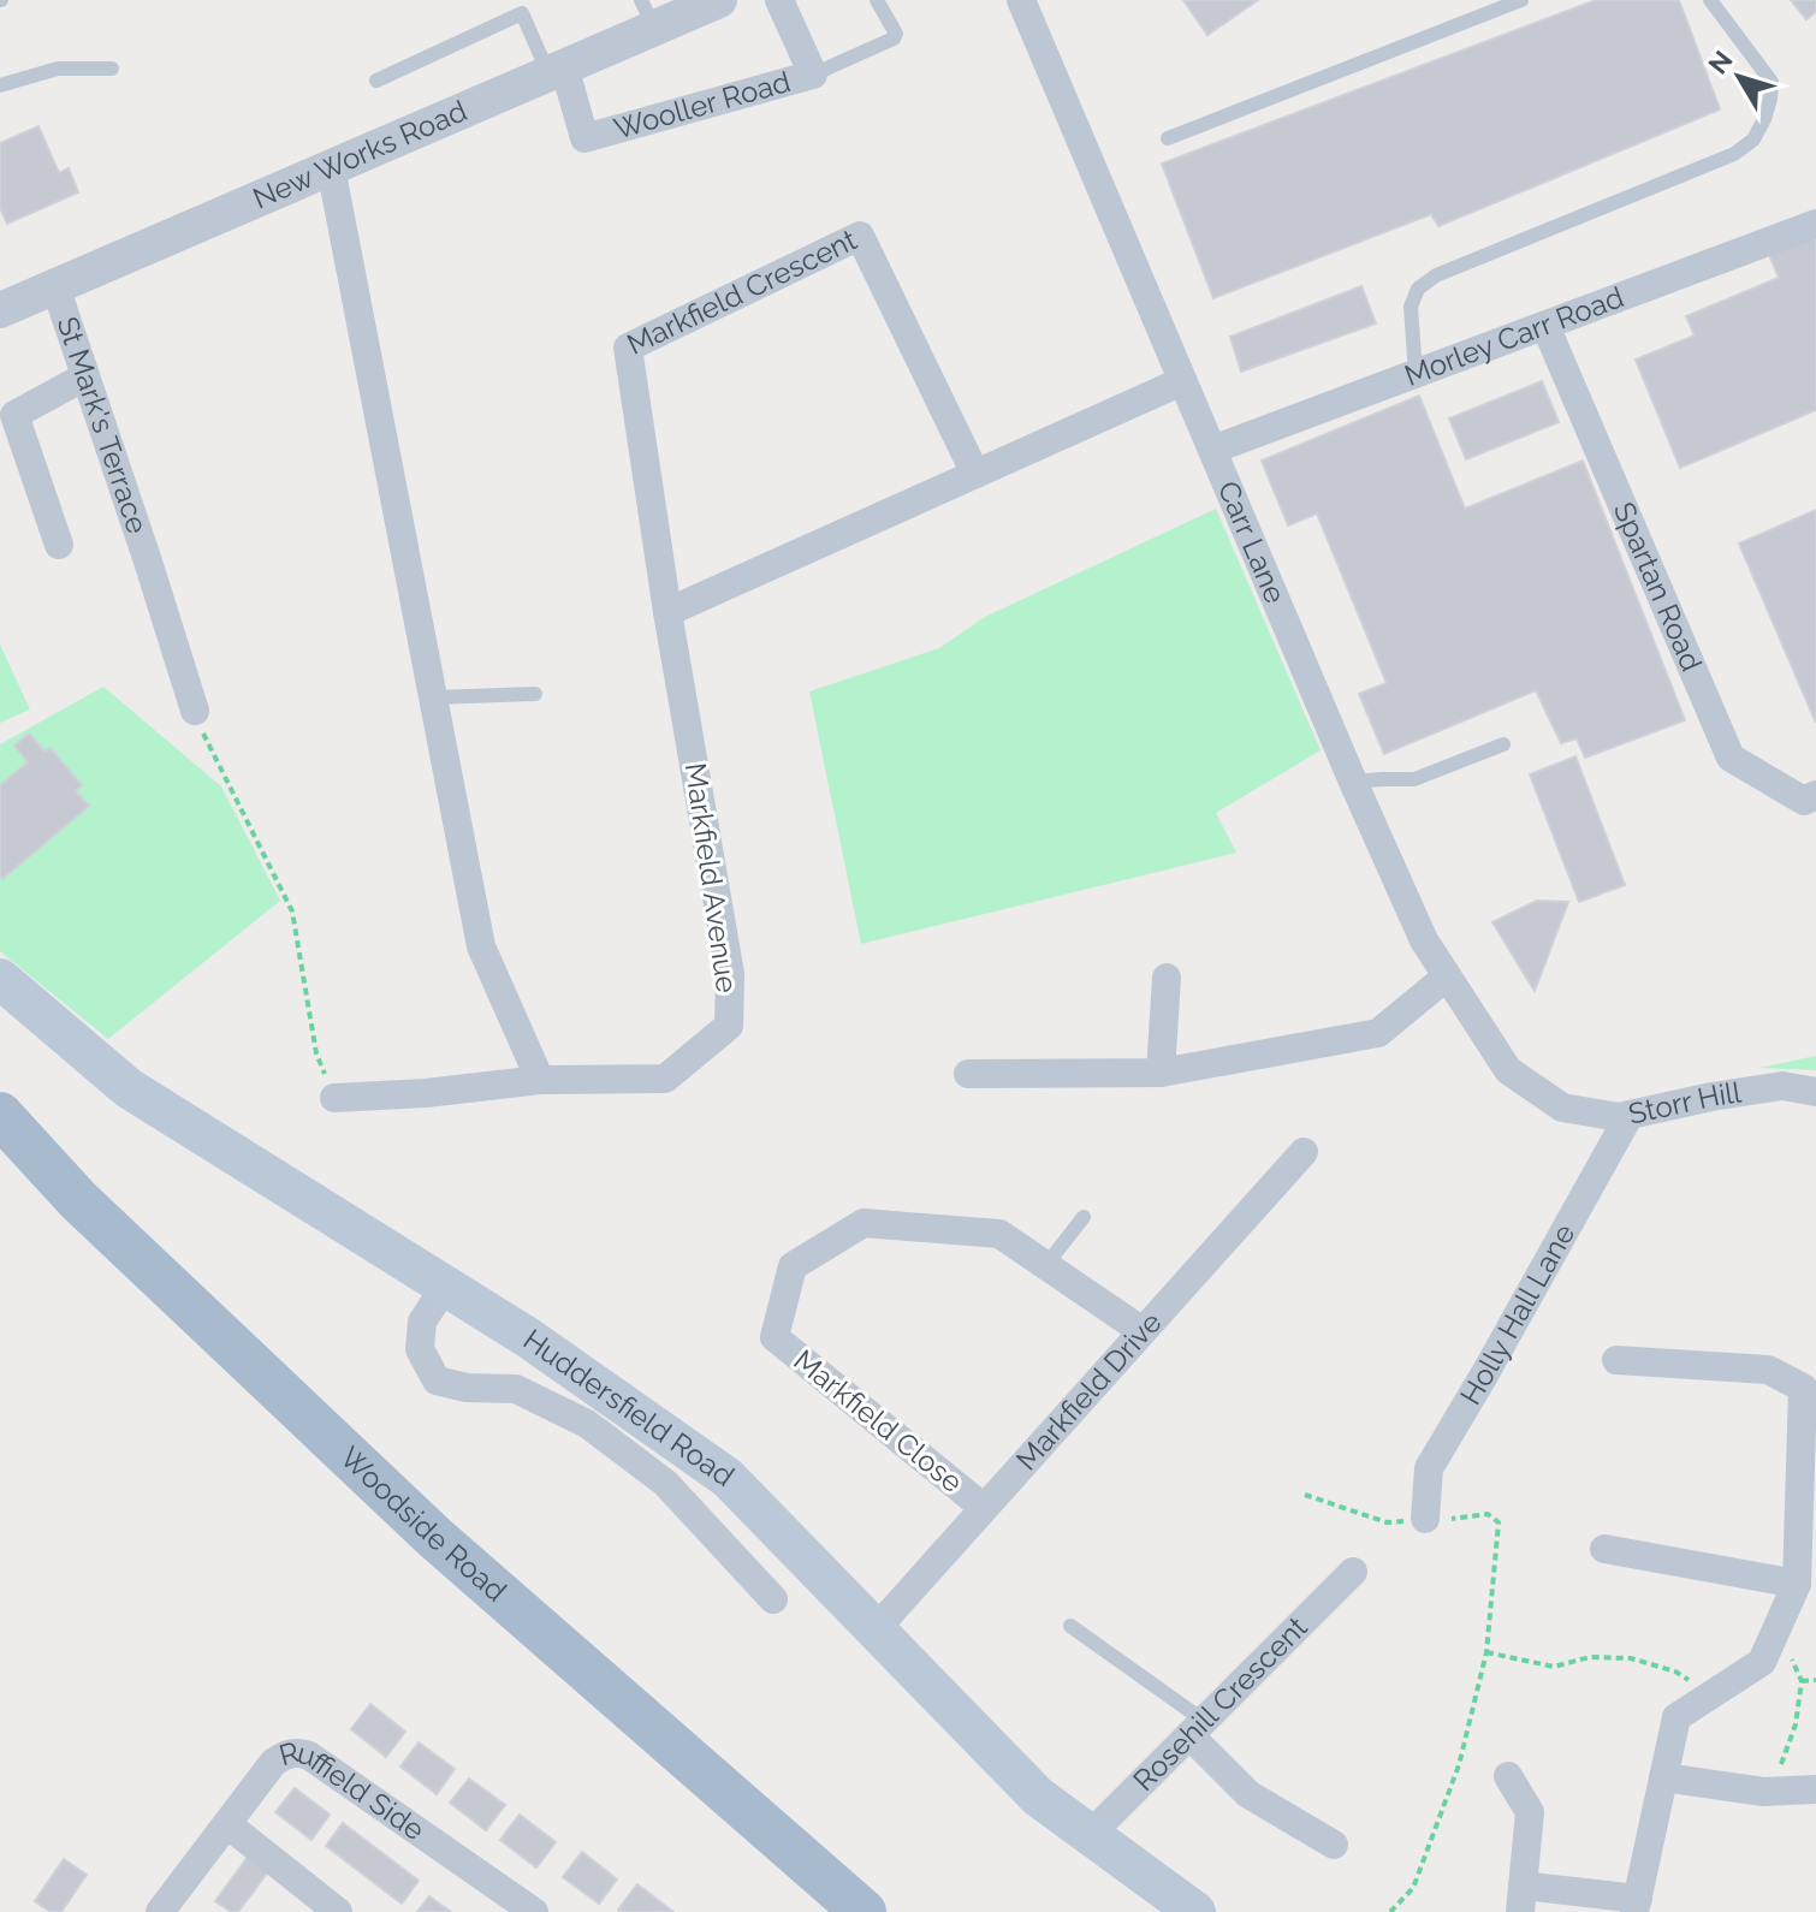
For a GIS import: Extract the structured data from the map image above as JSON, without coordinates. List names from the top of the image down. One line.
{"streets":{"main road":["Huddersfield Road","Woodside Road"],"street":["Wooller Road","New Works Road","Markfield Crescent","Morley Carr Road","St Mark's Terrace","Carr Lane","Spartan Road","Markfield Avenue","Storr Hill","Holly Hall Lane","Markfield Drive","Markfield Close","Rosehill Crescent","Ruffield Side"]},"crossings":[["Wooller Road","New Works Road"],["New Works Road","St Mark's Terrace"],["Markfield Crescent","Markfield Avenue"],["Morley Carr Road","Carr Lane"],["Morley Carr Road","Spartan Road"],["Carr Lane","Storr Hill"],["Storr Hill","Holly Hall Lane"],["Markfield Drive","Huddersfield Road"],["Markfield Drive","Markfield Close"],["Huddersfield Road","Rosehill Crescent"]],"north":"top left"}
